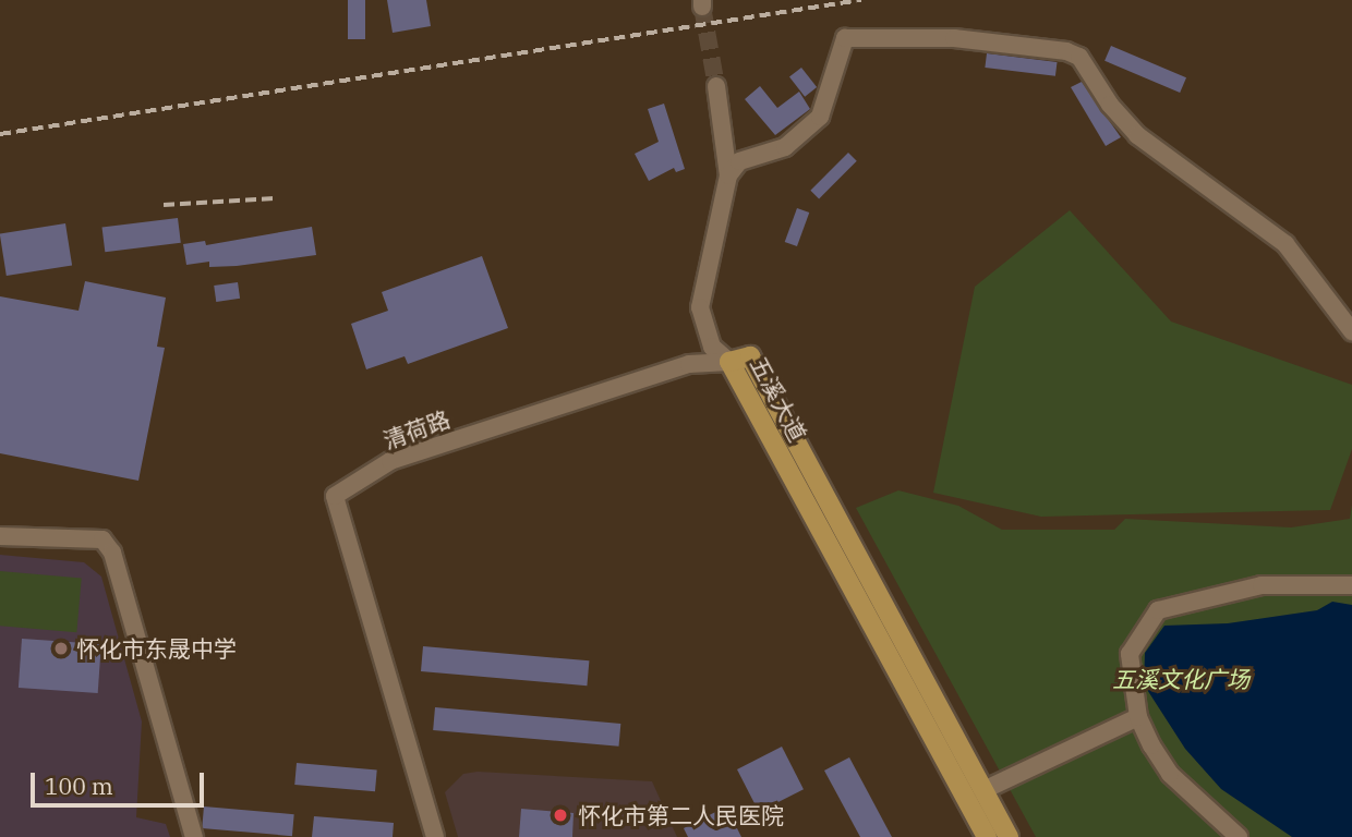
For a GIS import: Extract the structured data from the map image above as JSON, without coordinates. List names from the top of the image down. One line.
{"streets":{"main road":["五溪大道"],"street":["清荷路"]},"crossings":[["五溪大道","清荷路"]],"parks":["五溪文化广场"],"places":["怀化市东晟中学","怀化市第二人民医院"],"scale_bar":"100 m"}
